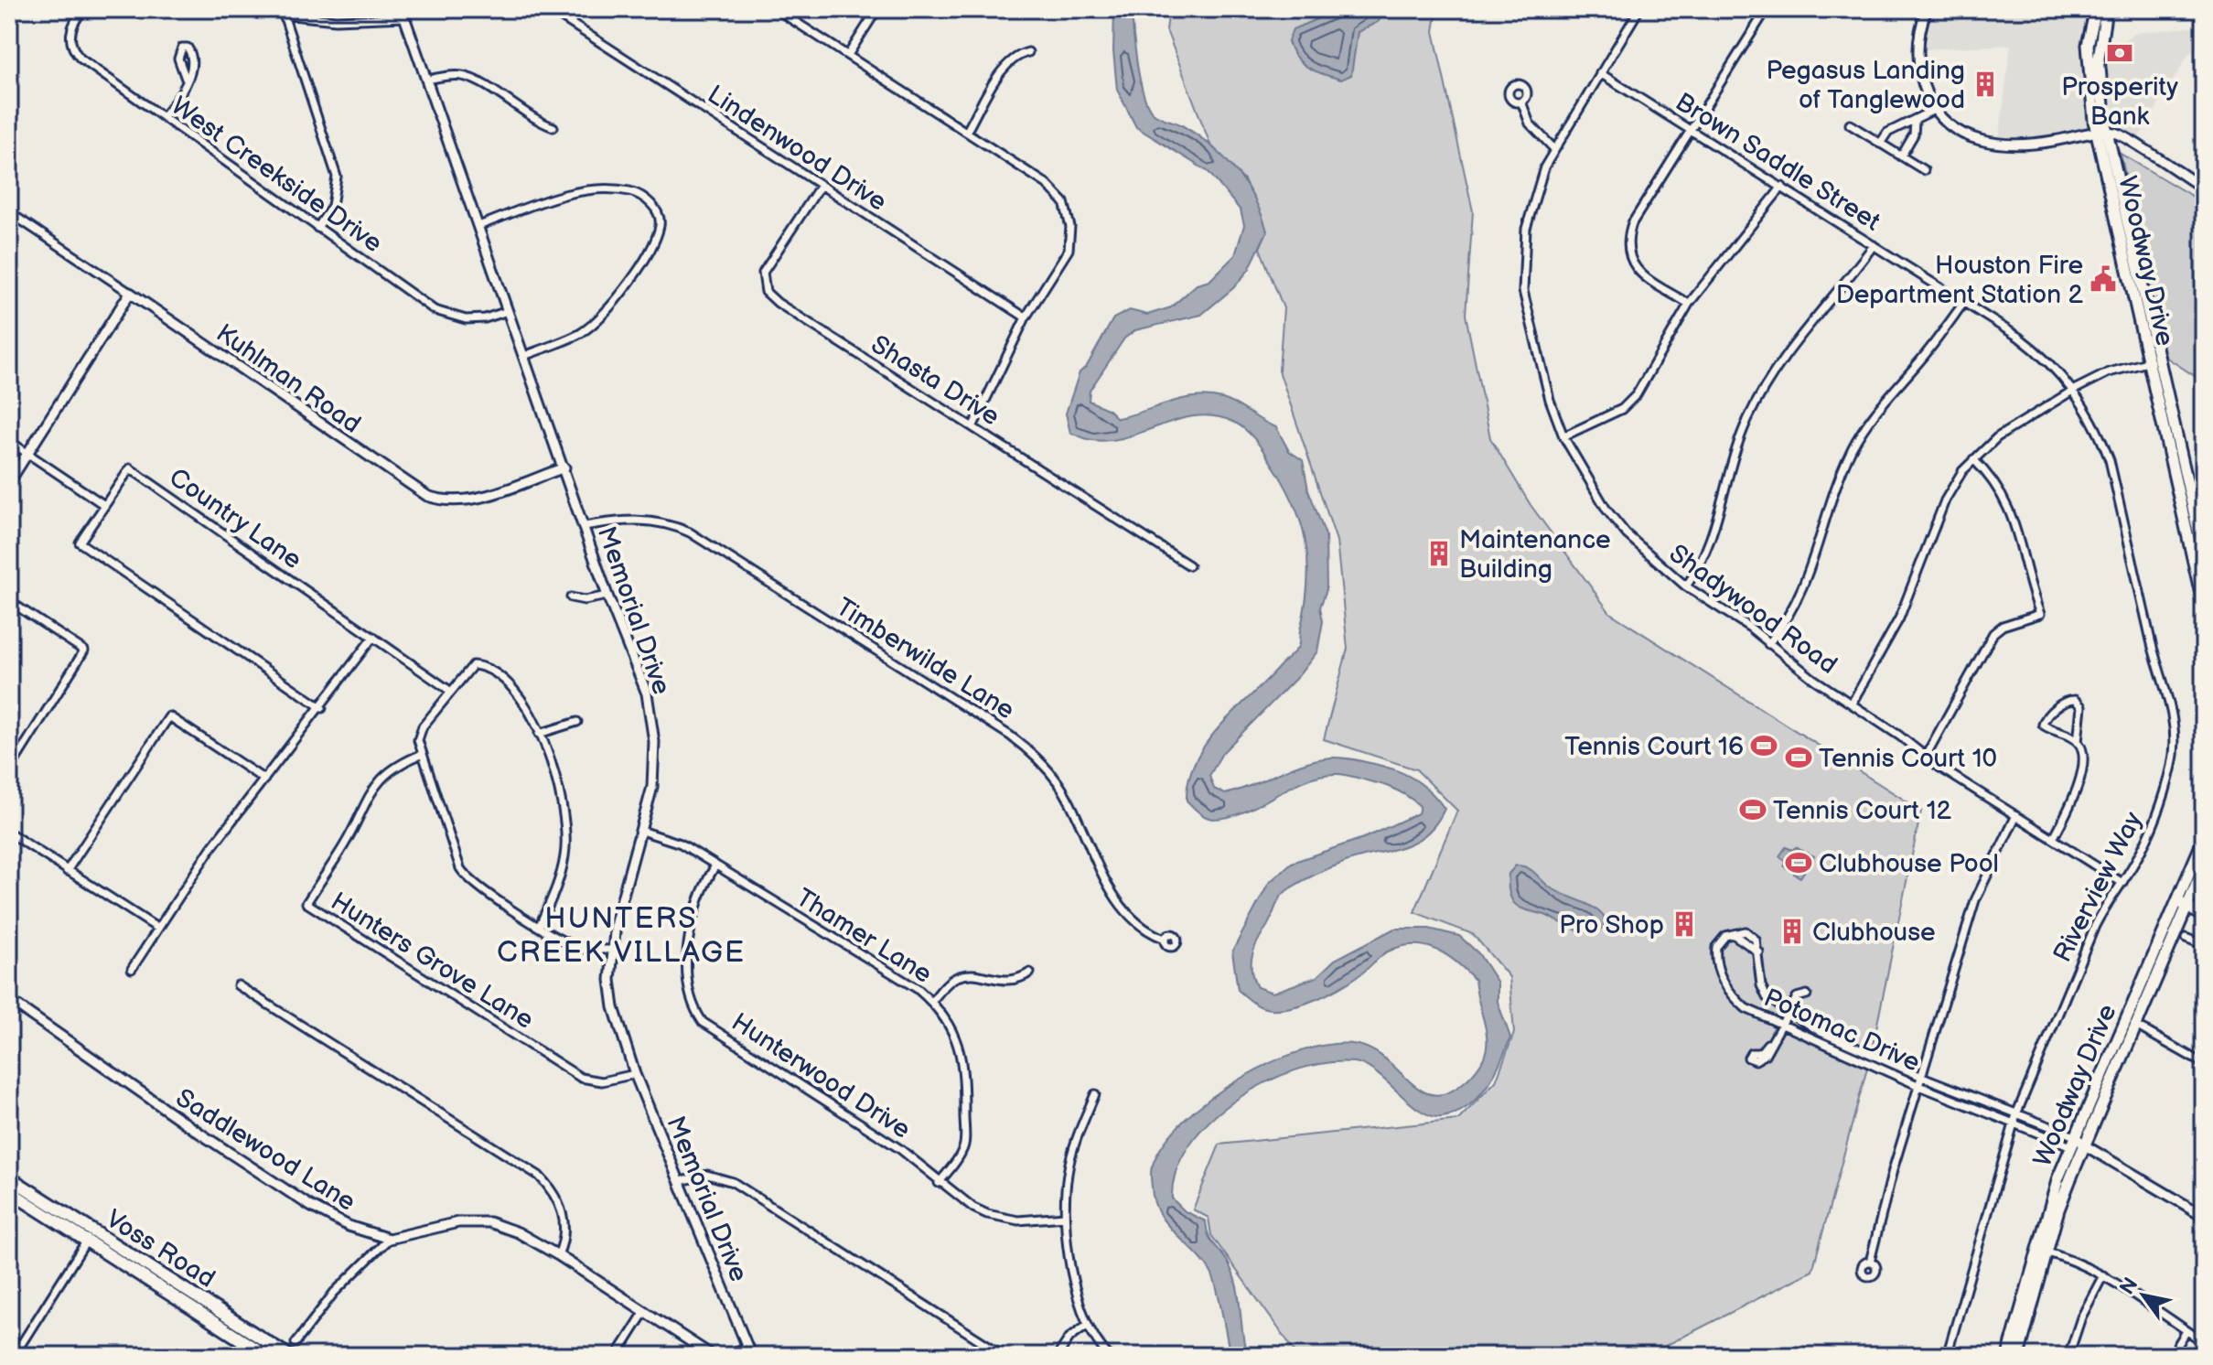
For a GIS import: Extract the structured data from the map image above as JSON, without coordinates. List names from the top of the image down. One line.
{"streets":{"main road":["Woodway Drive","Voss Road"],"street":["Lindenwood Drive","Brown Saddle Street","West Creekside Drive","Kuhlman Road","Shasta Drive","Country Lane","Shadywood Road","Memorial Drive","Timberwilde Lane","Riverview Way","Thamer Lane","Hunters Grove Lane","Potomac Drive","Hunterwood Drive","Saddlewood Lane"]},"crossings":[["Lindenwood Drive","Shasta Drive"],["Brown Saddle Street","Shadywood Road"],["Brown Saddle Street","Riverview Way"],["West Creekside Drive","Memorial Drive"],["Woodway Drive","Potomac Drive"],["Kuhlman Road","Memorial Drive"],["Shadywood Road","Riverview Way"],["Memorial Drive","Timberwilde Lane"],["Memorial Drive","Thamer Lane"],["Memorial Drive","Hunters Grove Lane"],["Riverview Way","Potomac Drive"],["Thamer Lane","Hunterwood Drive"]],"districts":["HUNTERS CREEK VILLAGE"],"places":{"bank":["Prosperity Bank"],"building":["Pegasus Landing of Tanglewood","Maintenance Building","Pro Shop","Clubhouse"],"public building":["Houston Fire Department Station 2"],"sports":["Tennis Court 16","Tennis Court 10","Tennis Court 12","Clubhouse Pool"]},"north":"top left"}
